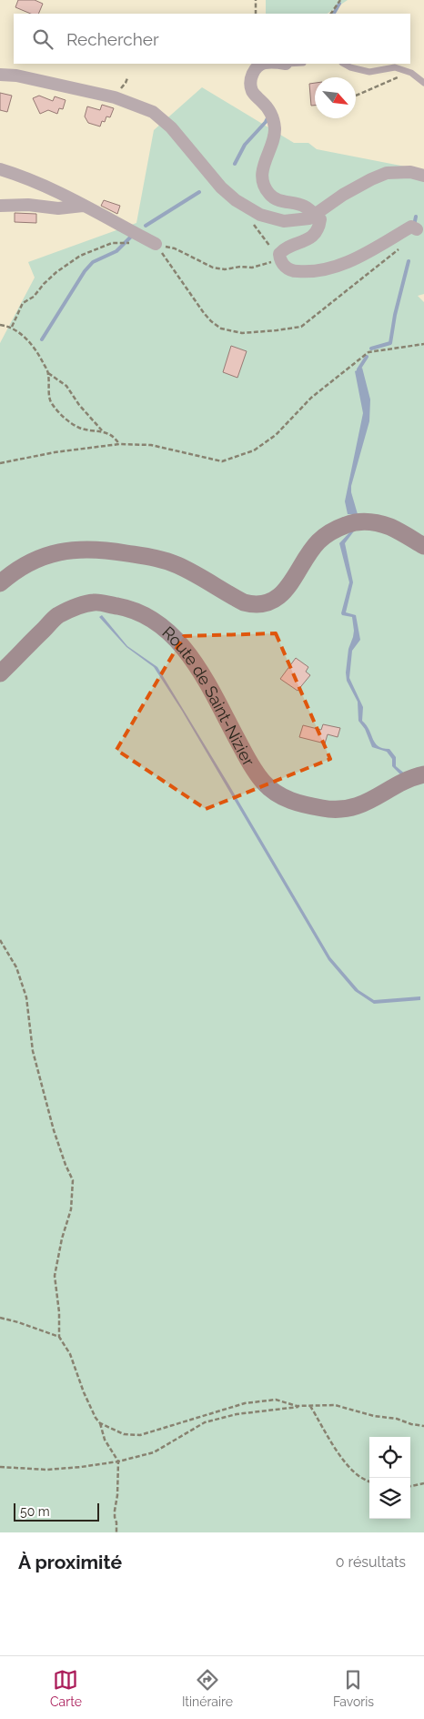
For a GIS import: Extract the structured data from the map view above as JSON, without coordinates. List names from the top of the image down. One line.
{"streets":{"main road":["Route de Saint-Nizier"]},"scale_bar":"50 m","north":"bottom right","page":{"search":"Rechercher","scale":"50 m","heading":["À proximité","0 résultats"],"nav":["Carte","Itinéraire","Favoris"]}}
